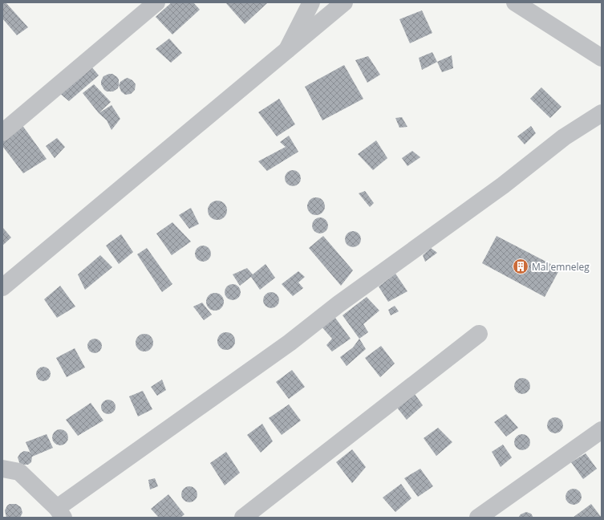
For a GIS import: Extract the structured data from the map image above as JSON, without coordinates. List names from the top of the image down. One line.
{"places":{"building":["Mal emneleg"]}}
